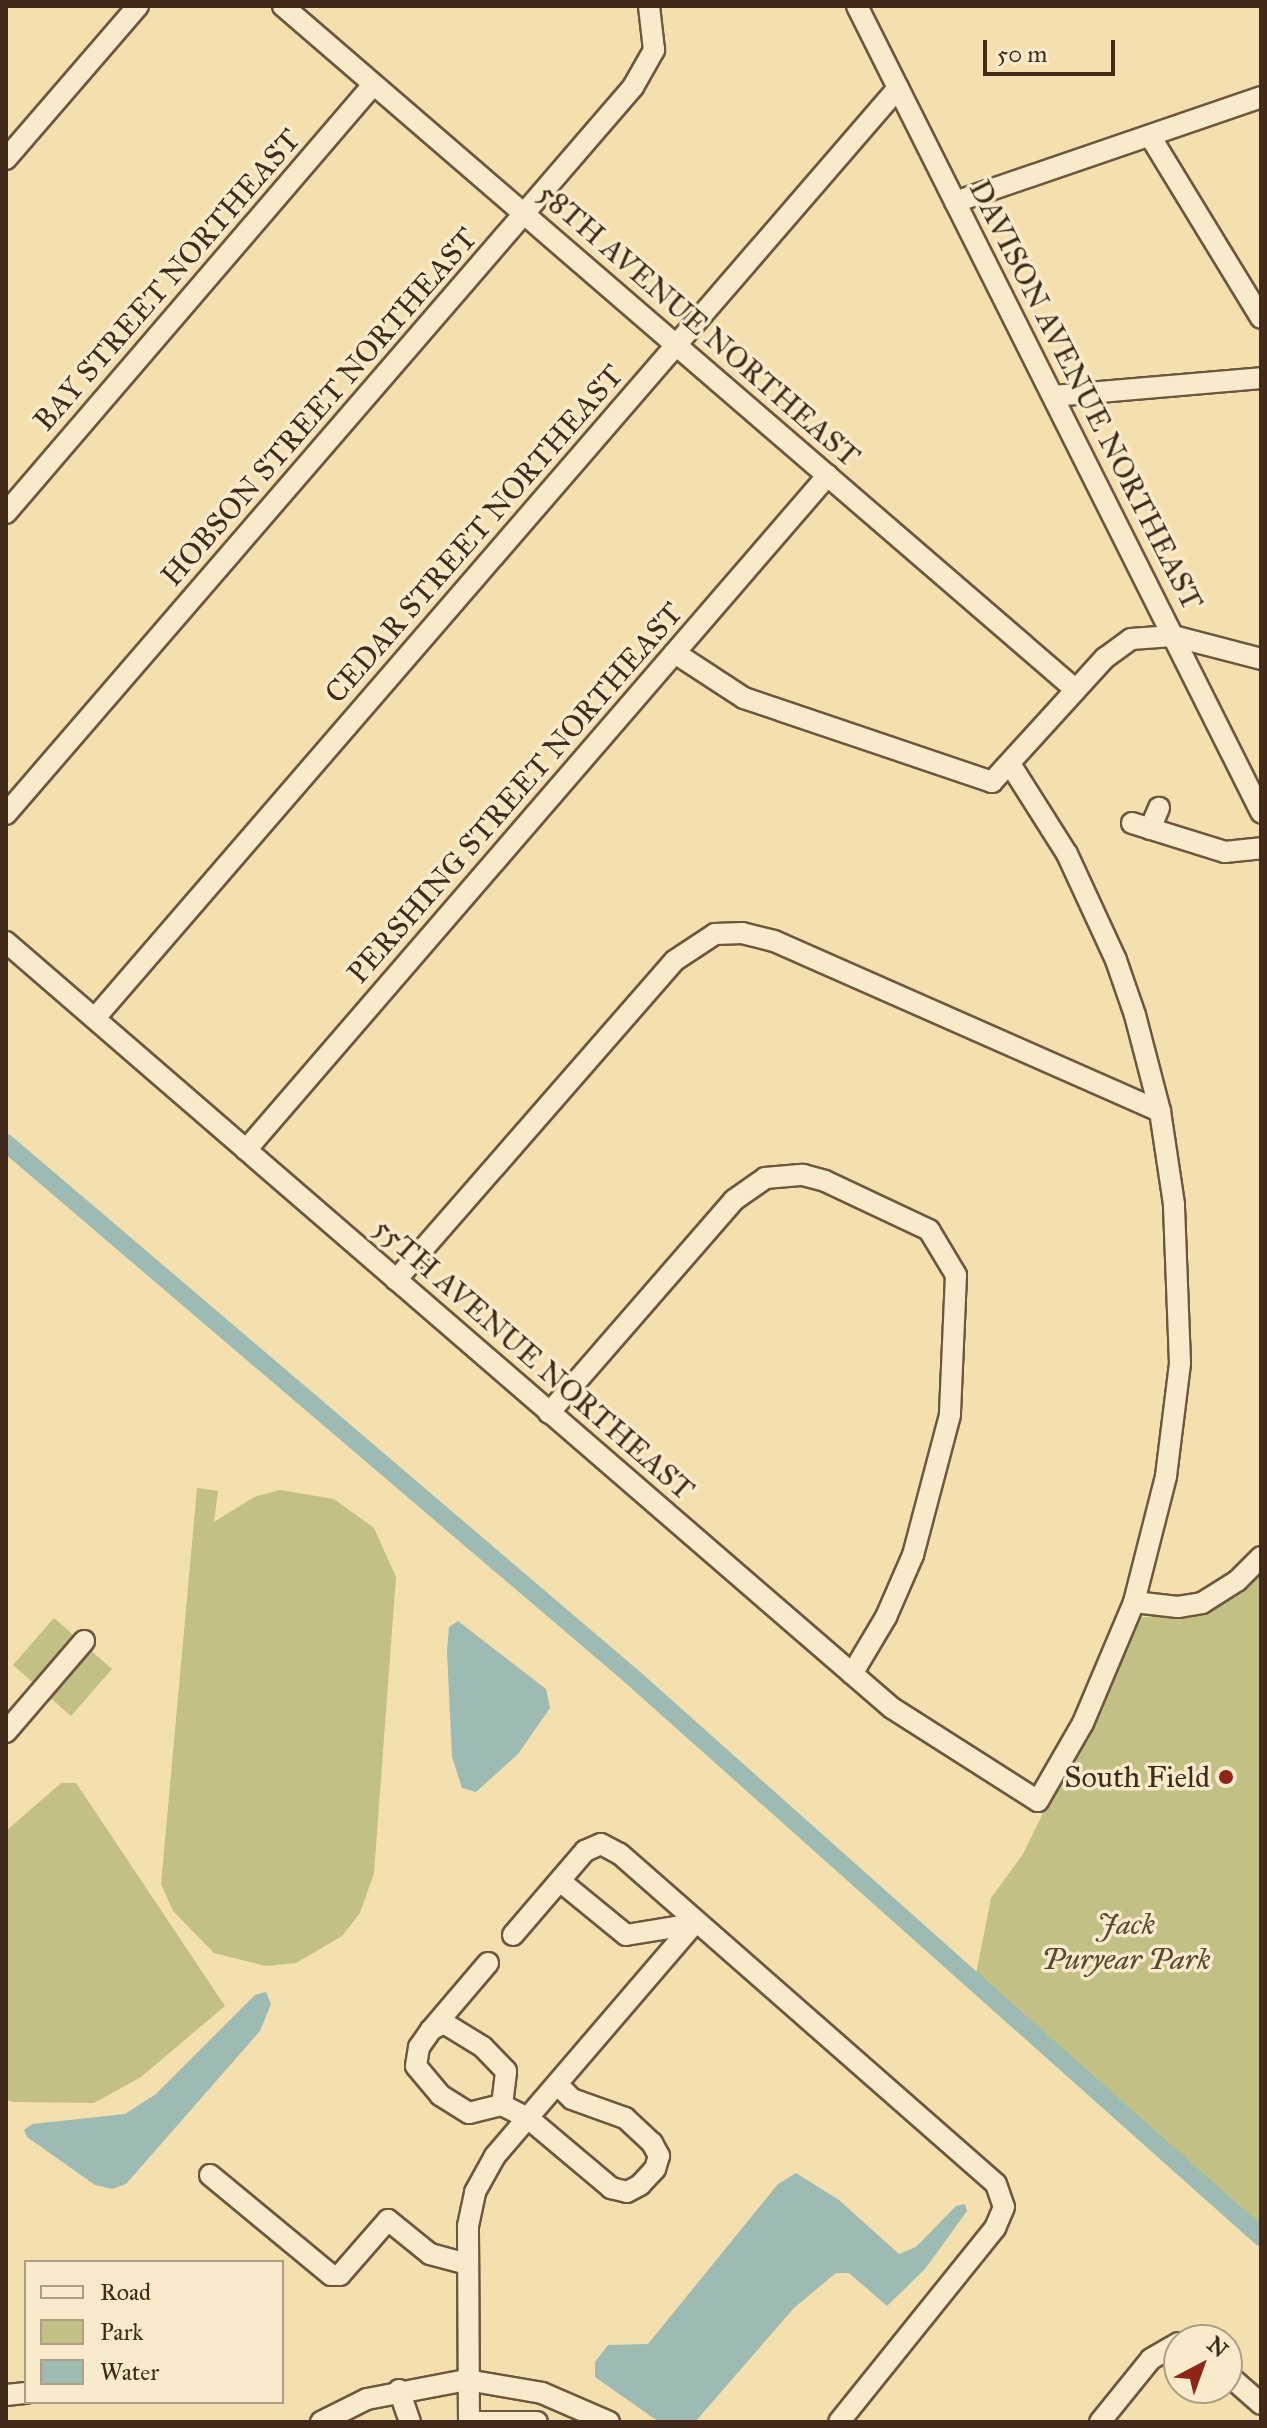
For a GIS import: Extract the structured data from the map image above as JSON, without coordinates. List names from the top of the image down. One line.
{"streets":{"street":["BAY STREET NORTHEAST","58TH AVENUE NORTHEAST","DAVISON AVENUE NORTHEAST","HOBSON STREET NORTHEAST","CEDAR STREET NORTHEAST","PERSHING STREET NORTHEAST","55TH AVENUE NORTHEAST"]},"crossings":[["BAY STREET NORTHEAST","58TH AVENUE NORTHEAST"],["58TH AVENUE NORTHEAST","HOBSON STREET NORTHEAST"],["58TH AVENUE NORTHEAST","CEDAR STREET NORTHEAST"],["58TH AVENUE NORTHEAST","PERSHING STREET NORTHEAST"],["DAVISON AVENUE NORTHEAST","CEDAR STREET NORTHEAST"],["CEDAR STREET NORTHEAST","55TH AVENUE NORTHEAST"],["PERSHING STREET NORTHEAST","55TH AVENUE NORTHEAST"]],"parks":["Jack Puryear Park"],"places":["South Field"],"legend":["Road","Park","Water"],"scale_bar":"50 m","north":"top right"}
